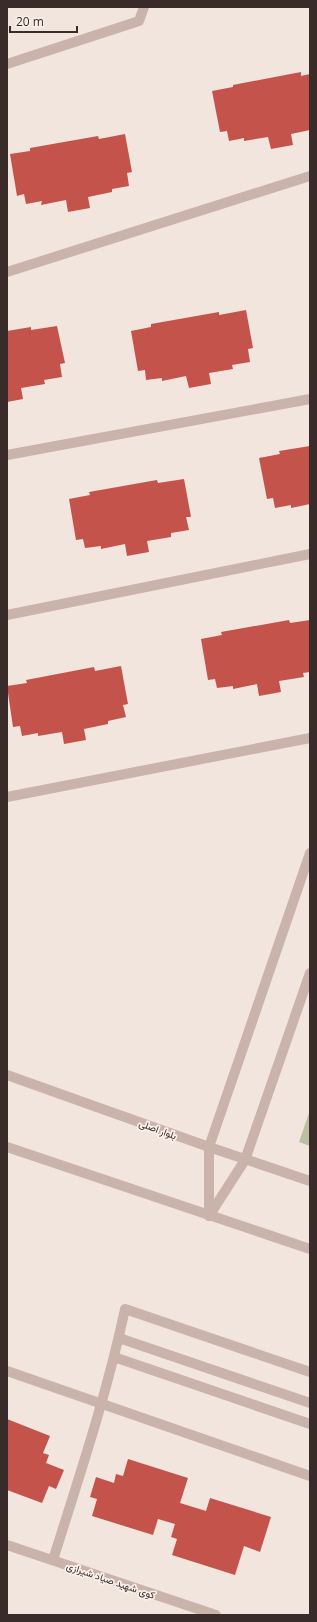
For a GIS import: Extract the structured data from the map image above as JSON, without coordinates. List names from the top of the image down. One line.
{"streets":{"street":["بلوار اصلی","کوی شهید صیاد شیرازی"]},"scale_bar":"20 m"}
